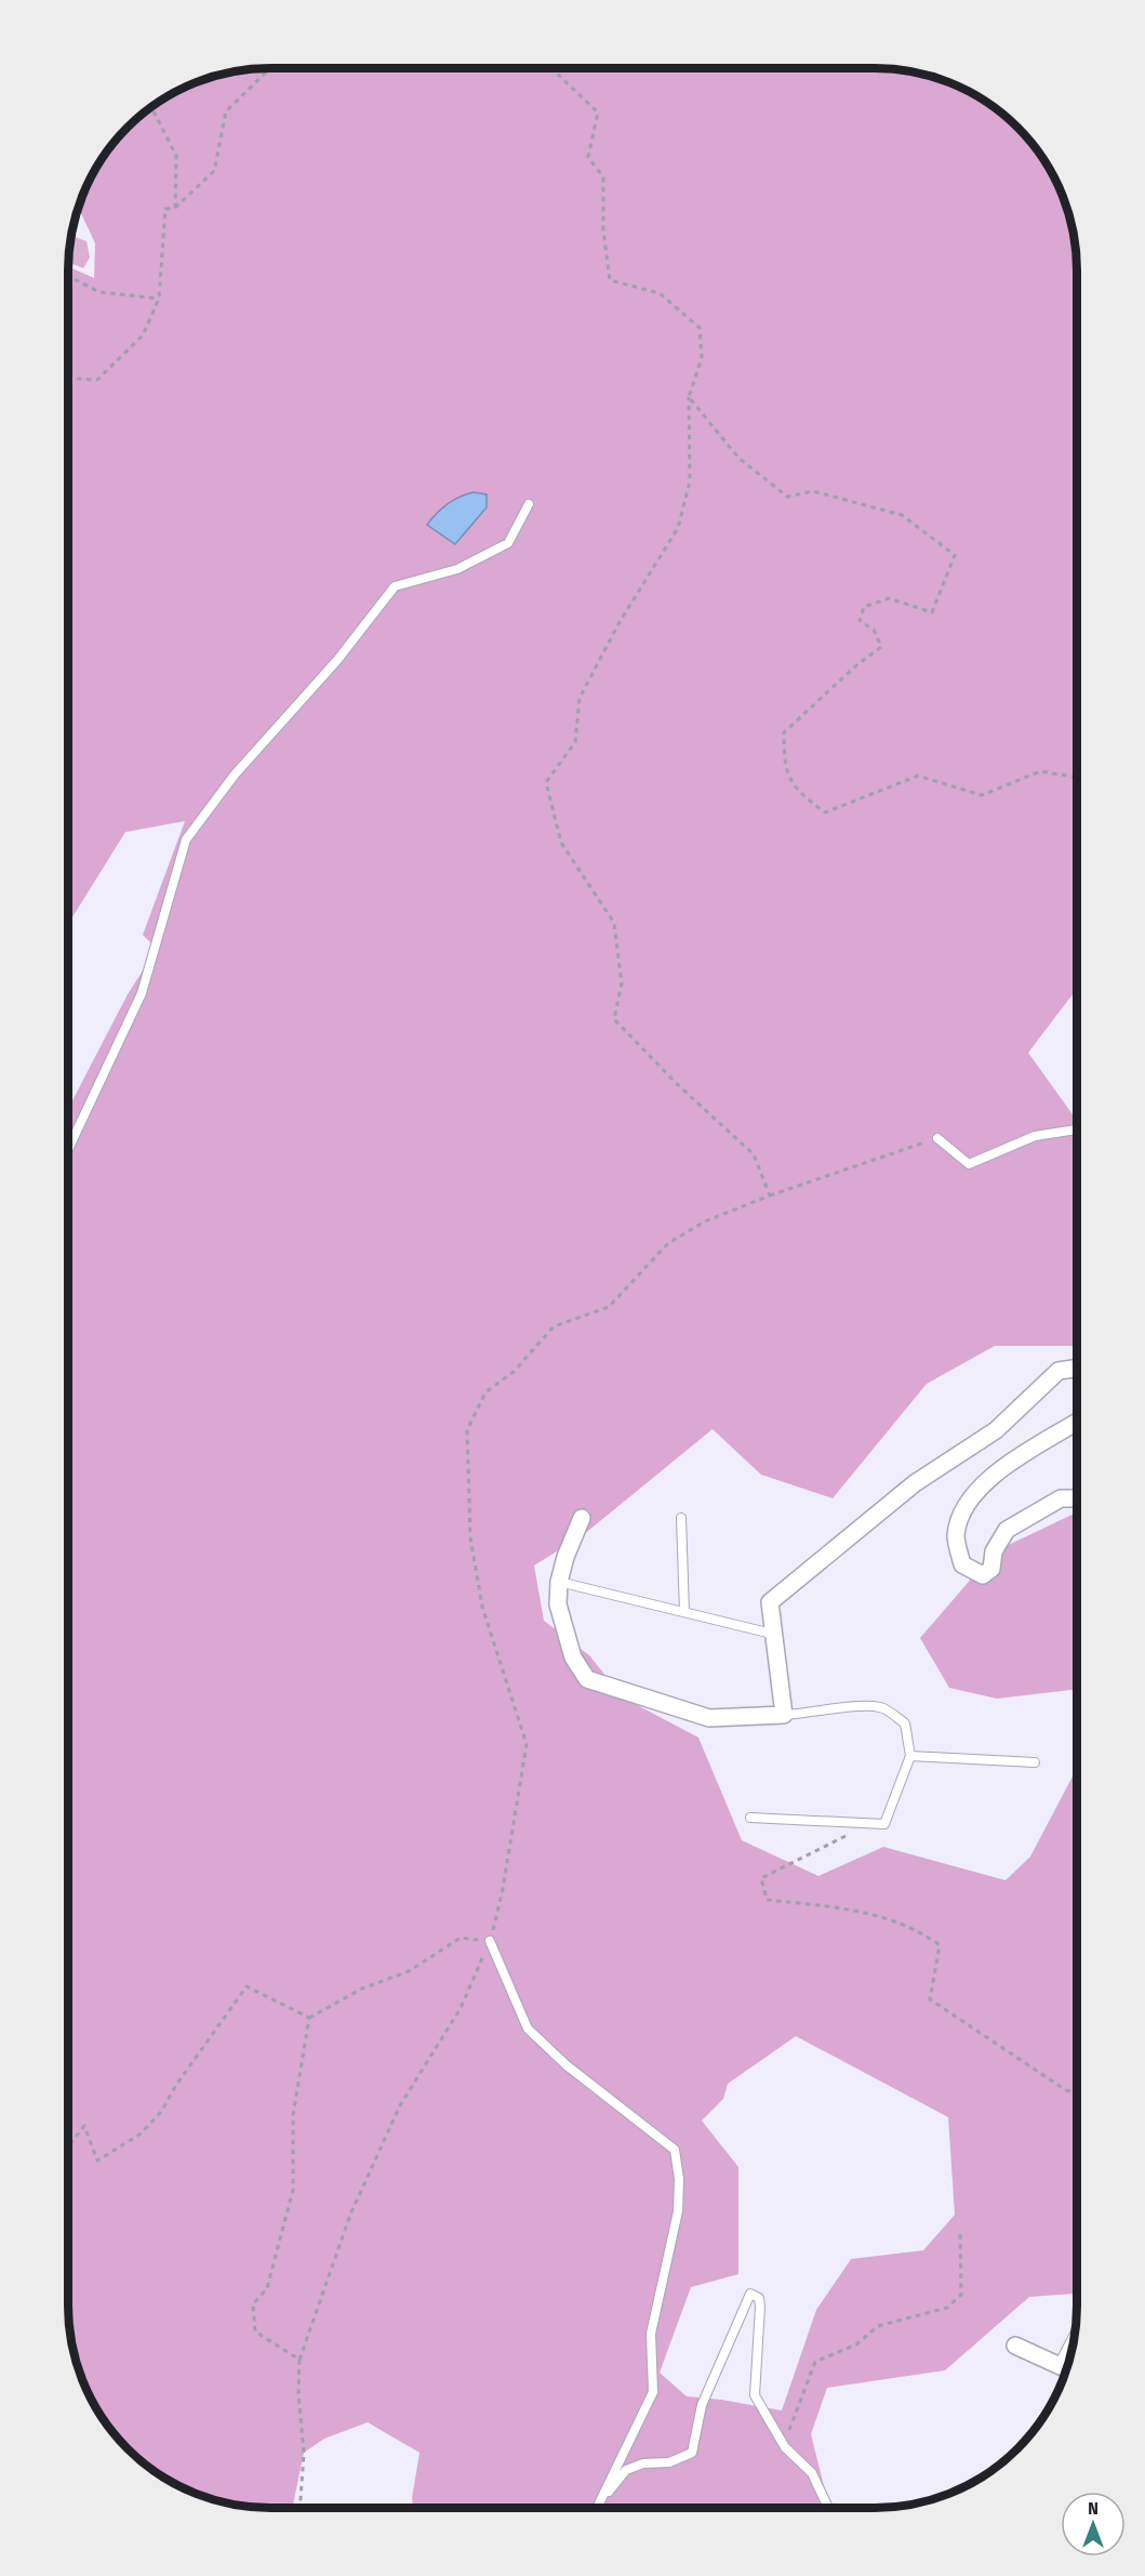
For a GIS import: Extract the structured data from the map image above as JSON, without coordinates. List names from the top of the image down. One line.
{"north":"top"}
